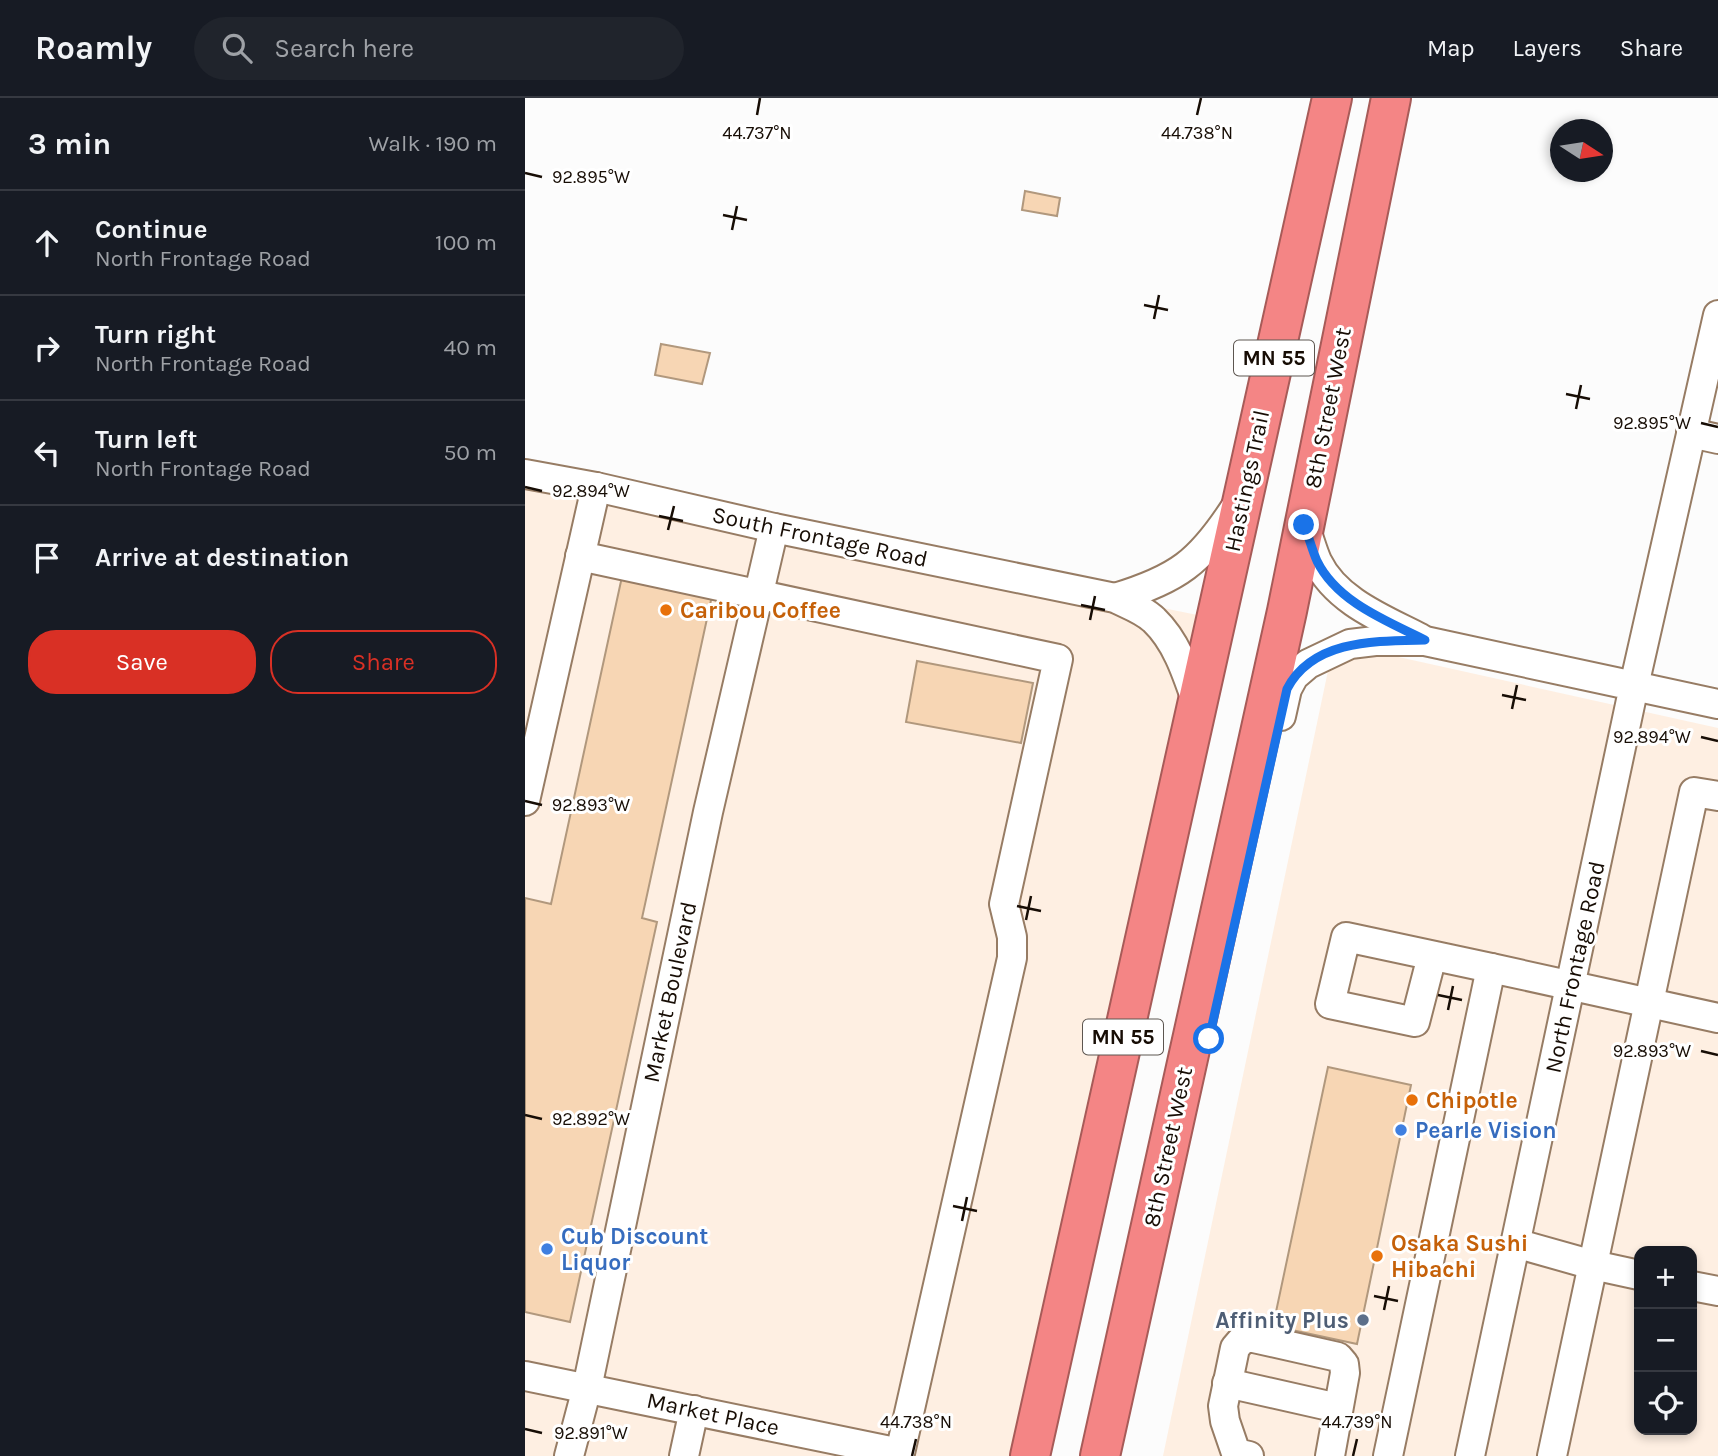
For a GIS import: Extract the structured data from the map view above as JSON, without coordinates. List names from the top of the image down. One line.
{"streets":{"highway":["MN 55","8th Street West","Hastings Trail"],"street":["South Frontage Road","North Frontage Road","Market Boulevard","Market Place"]},"crossings":[["MN 55","Hastings Trail"],["MN 55","South Frontage Road"],["Hastings Trail","South Frontage Road"],["South Frontage Road","Market Boulevard"],["Market Boulevard","Market Place"]],"places":["Caribou Coffee","Chipotle","Pearle Vision","Cub Discount Liquor","Osaka Sushi Hibachi","Affinity Plus"],"north":"right","page":{"header":"Roamly","search":"Search here","nav":["Map","Layers","Share"],"heading":["3 min","Walk · 190 m"],"list":[["Continue","North Frontage Road","100 m"],["Turn right","North Frontage Road","40 m"],["Turn left","North Frontage Road","50 m"],"Arrive at destination"],"buttons":["Save","Share"],"map_buttons":["+","−"]},"coordinates":["44.737°N","44.738°N","92.895°W","92.894°W","92.893°W","92.892°W","44.739°N","92.891°W"]}
